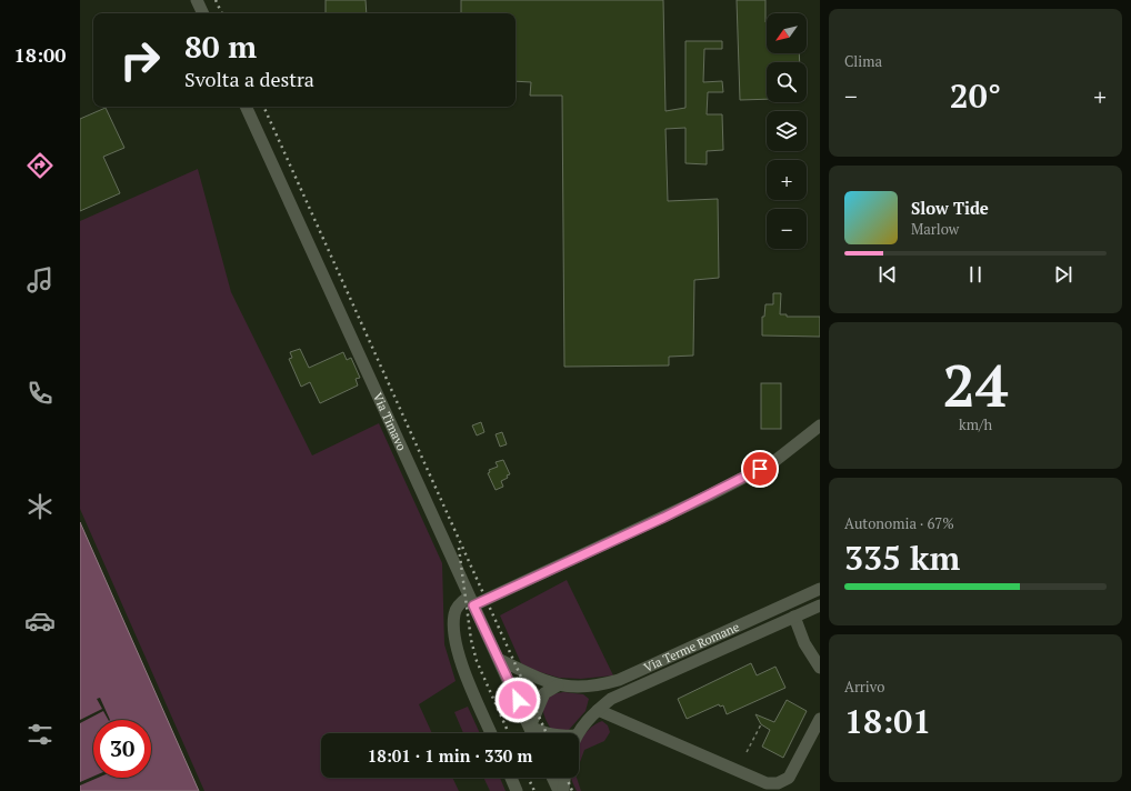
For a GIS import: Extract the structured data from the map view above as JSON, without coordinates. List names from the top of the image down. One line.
{"streets":{"street":["Via Timavo","Via Terme Romane"]},"crossings":[["Via Timavo","Via Terme Romane"]],"north":"bottom left","page":{"tabs":"18:00","tile":["Clima",["24","km/h"],["Autonomia · 67%","335 km"],["Arrivo","18:01"]],"map_buttons":["+","−"],"turn":["80 m","Svolta a destra"],"heat":["−","20°","+"],"song":["Slow Tide","Marlow"],"limit":"30","trip":"18:01 · 1 min · 330 m"}}
